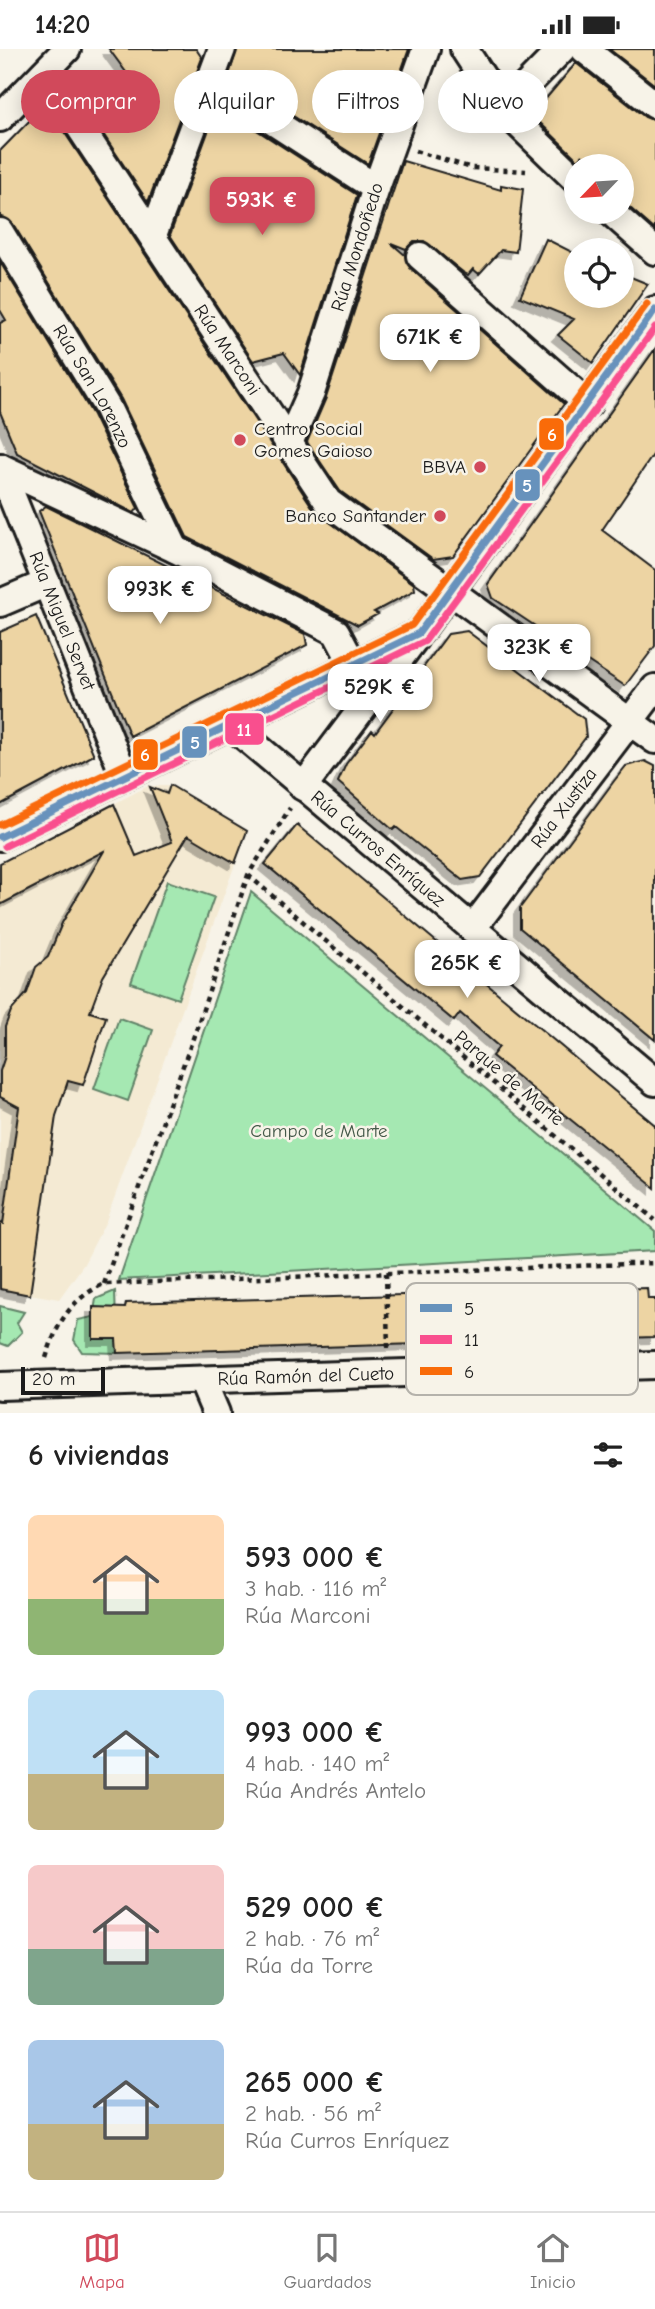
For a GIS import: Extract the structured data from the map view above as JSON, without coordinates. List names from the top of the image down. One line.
{"streets":{"street":["Rúa Mondoñedo","Rúa Marconi","Rúa San Lorenzo","Rúa Miguel Servet","Rúa Xustiza","Rúa Curros Enríquez","Rúa Ramón del Cueto"],"path":["Parque de Marte"]},"crossings":[["Rúa Mondoñedo","Rúa Marconi"],["Rúa Marconi","Rúa Xustiza"],["Rúa Xustiza","Rúa Curros Enríquez"]],"parks":["Campo de Marte"],"places":["Centro Social Gomes Gaioso","BBVA","Banco Santander"],"lines":["transit line 6","transit line 5","transit line 11"],"legend":["5","11","6"],"scale_bar":"20 m","north":"bottom left","page":{"status":"14:20","chip":["Comprar","Alquilar","Filtros","Nuevo"],"price":["593K €","671K €","993K €","323K €","529K €","265K €"],"scale":"20 m","heading":"6 viviendas","list":[{"name":"593 000 €","note":"3 hab. · 116 m² · Rúa Marconi"},{"name":"993 000 €","note":"4 hab. · 140 m² · Rúa Andrés Antelo"},{"name":"529 000 €","note":"2 hab. · 76 m² · Rúa da Torre"},{"name":"265 000 €","note":"2 hab. · 56 m² · Rúa Curros Enríquez"}],"tabs":["Mapa","Guardados","Inicio"]}}
